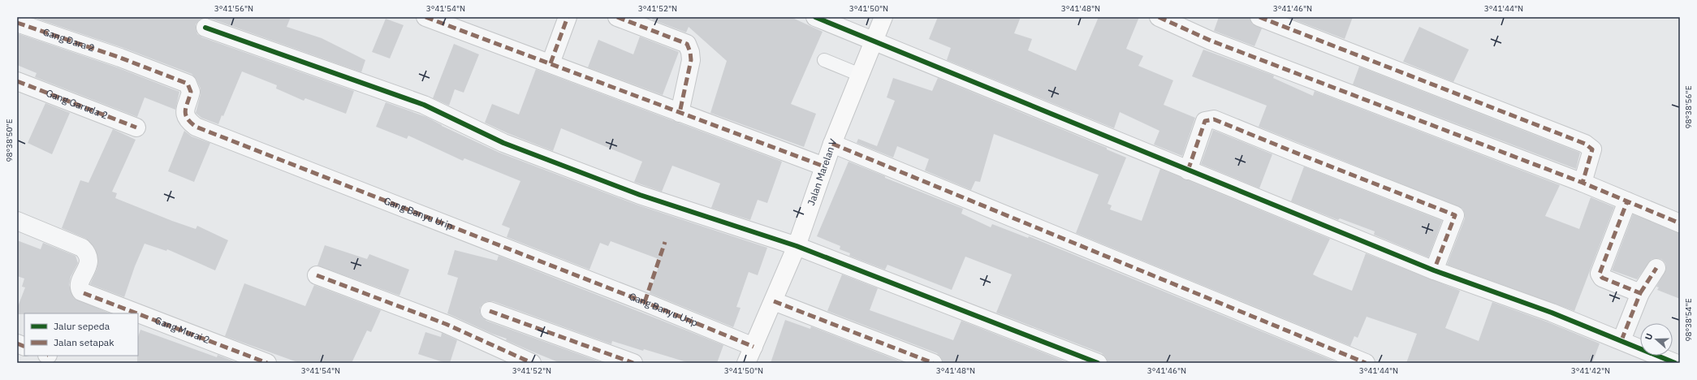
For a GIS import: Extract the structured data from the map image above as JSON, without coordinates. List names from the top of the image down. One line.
{"streets":{"street":["Gang Dara 2","Gang Garuda 2","Jalan Marelan V","Gang Banyu Urip","Gang Murai 2"]},"crossings":[["Gang Dara 2","Gang Banyu Urip"],["Jalan Marelan V","Gang Banyu Urip"]],"legend":["Jalur sepeda","Jalan setapak"],"north":"left","coordinates":["3°41'56\"N","3°41'54\"N","3°41'52\"N","3°41'50\"N","3°41'48\"N","3°41'46\"N","3°41'44\"N","98°38'56\"E","98°38'50\"E","98°38'54\"E","3°41'42\"N"]}
